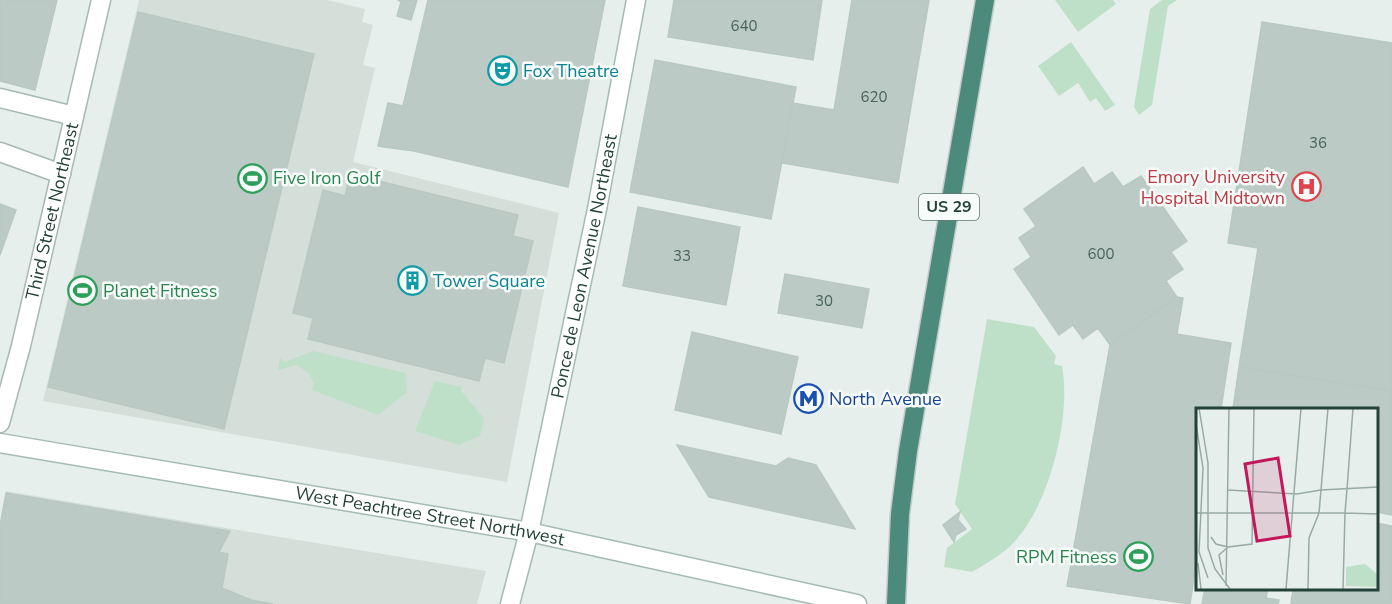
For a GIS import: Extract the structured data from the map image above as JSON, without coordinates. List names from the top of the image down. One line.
{"streets":{"highway":["US 29"],"main road":["Third Street Northeast","Ponce de Leon Avenue Northeast","West Peachtree Street Northwest"]},"crossings":[["Ponce de Leon Avenue Northeast","West Peachtree Street Northwest"]],"places":{"theatre":["Fox Theatre"],"sports":["Five Iron Golf","Planet Fitness","RPM Fitness"],"hospital":["Emory University Hospital Midtown"],"building":["Tower Square"],"metro station":["North Avenue"]},"house_numbers":["640","620","36","600","33","30"]}
